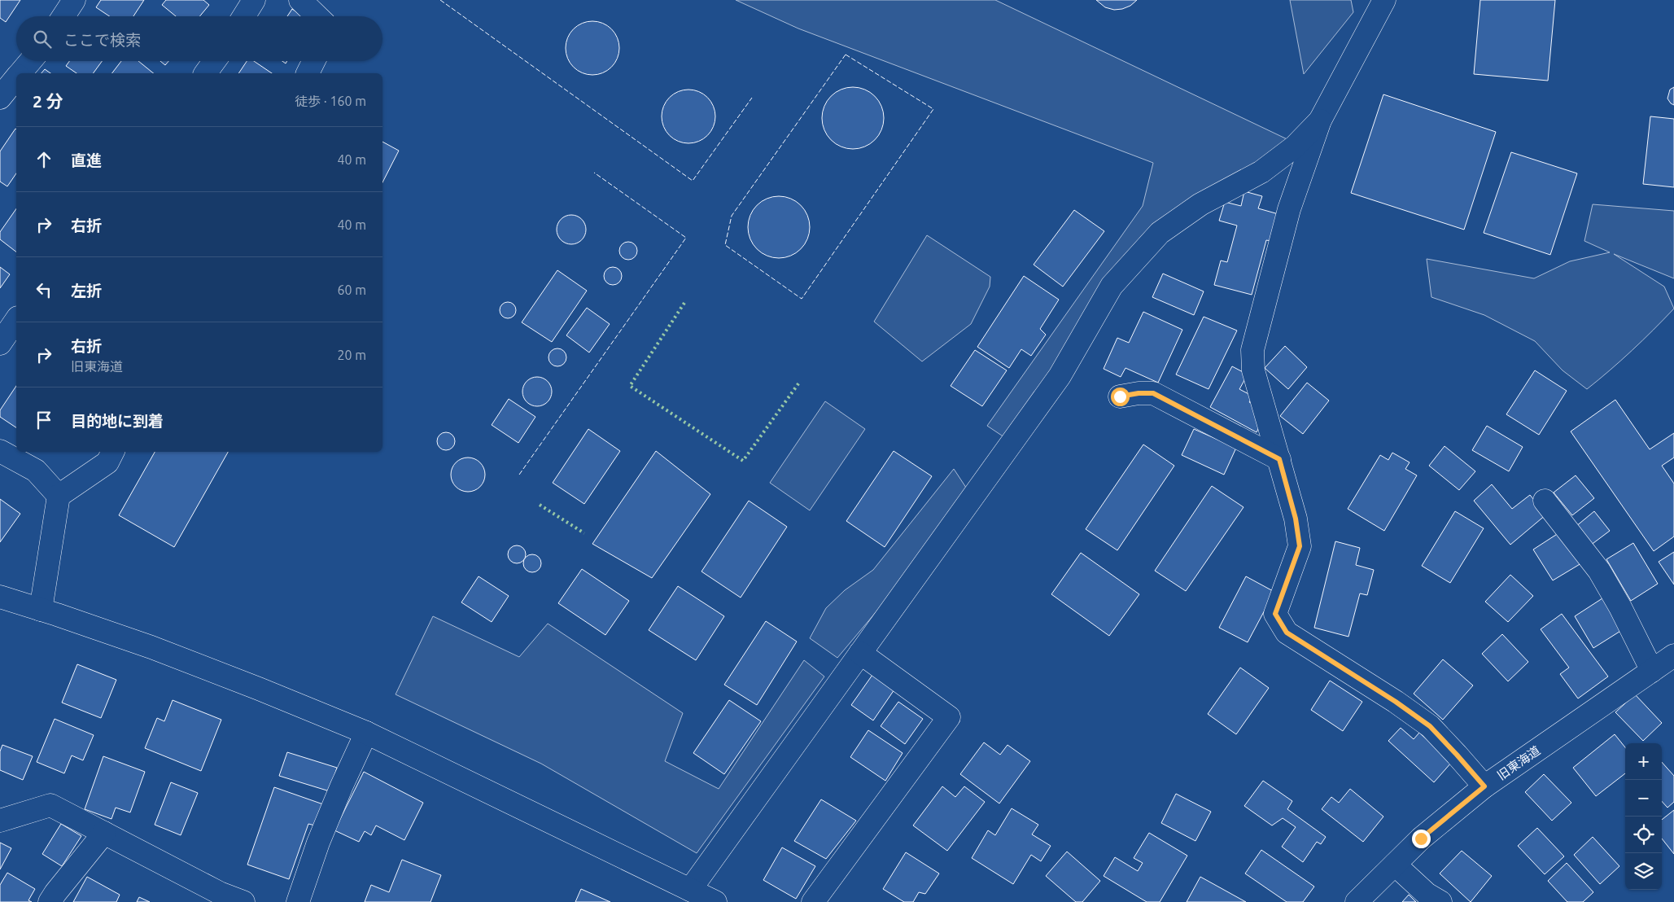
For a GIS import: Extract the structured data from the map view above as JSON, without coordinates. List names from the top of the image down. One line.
{"streets":{"street":["旧東海道"]},"page":{"search":"ここで検索","heading":["2 分","徒歩 · 160 m"],"list":[["直進","40 m"],["右折","40 m"],["左折","60 m"],["右折","旧東海道","20 m"],"目的地に到着"],"map_buttons":["+","−"]}}
